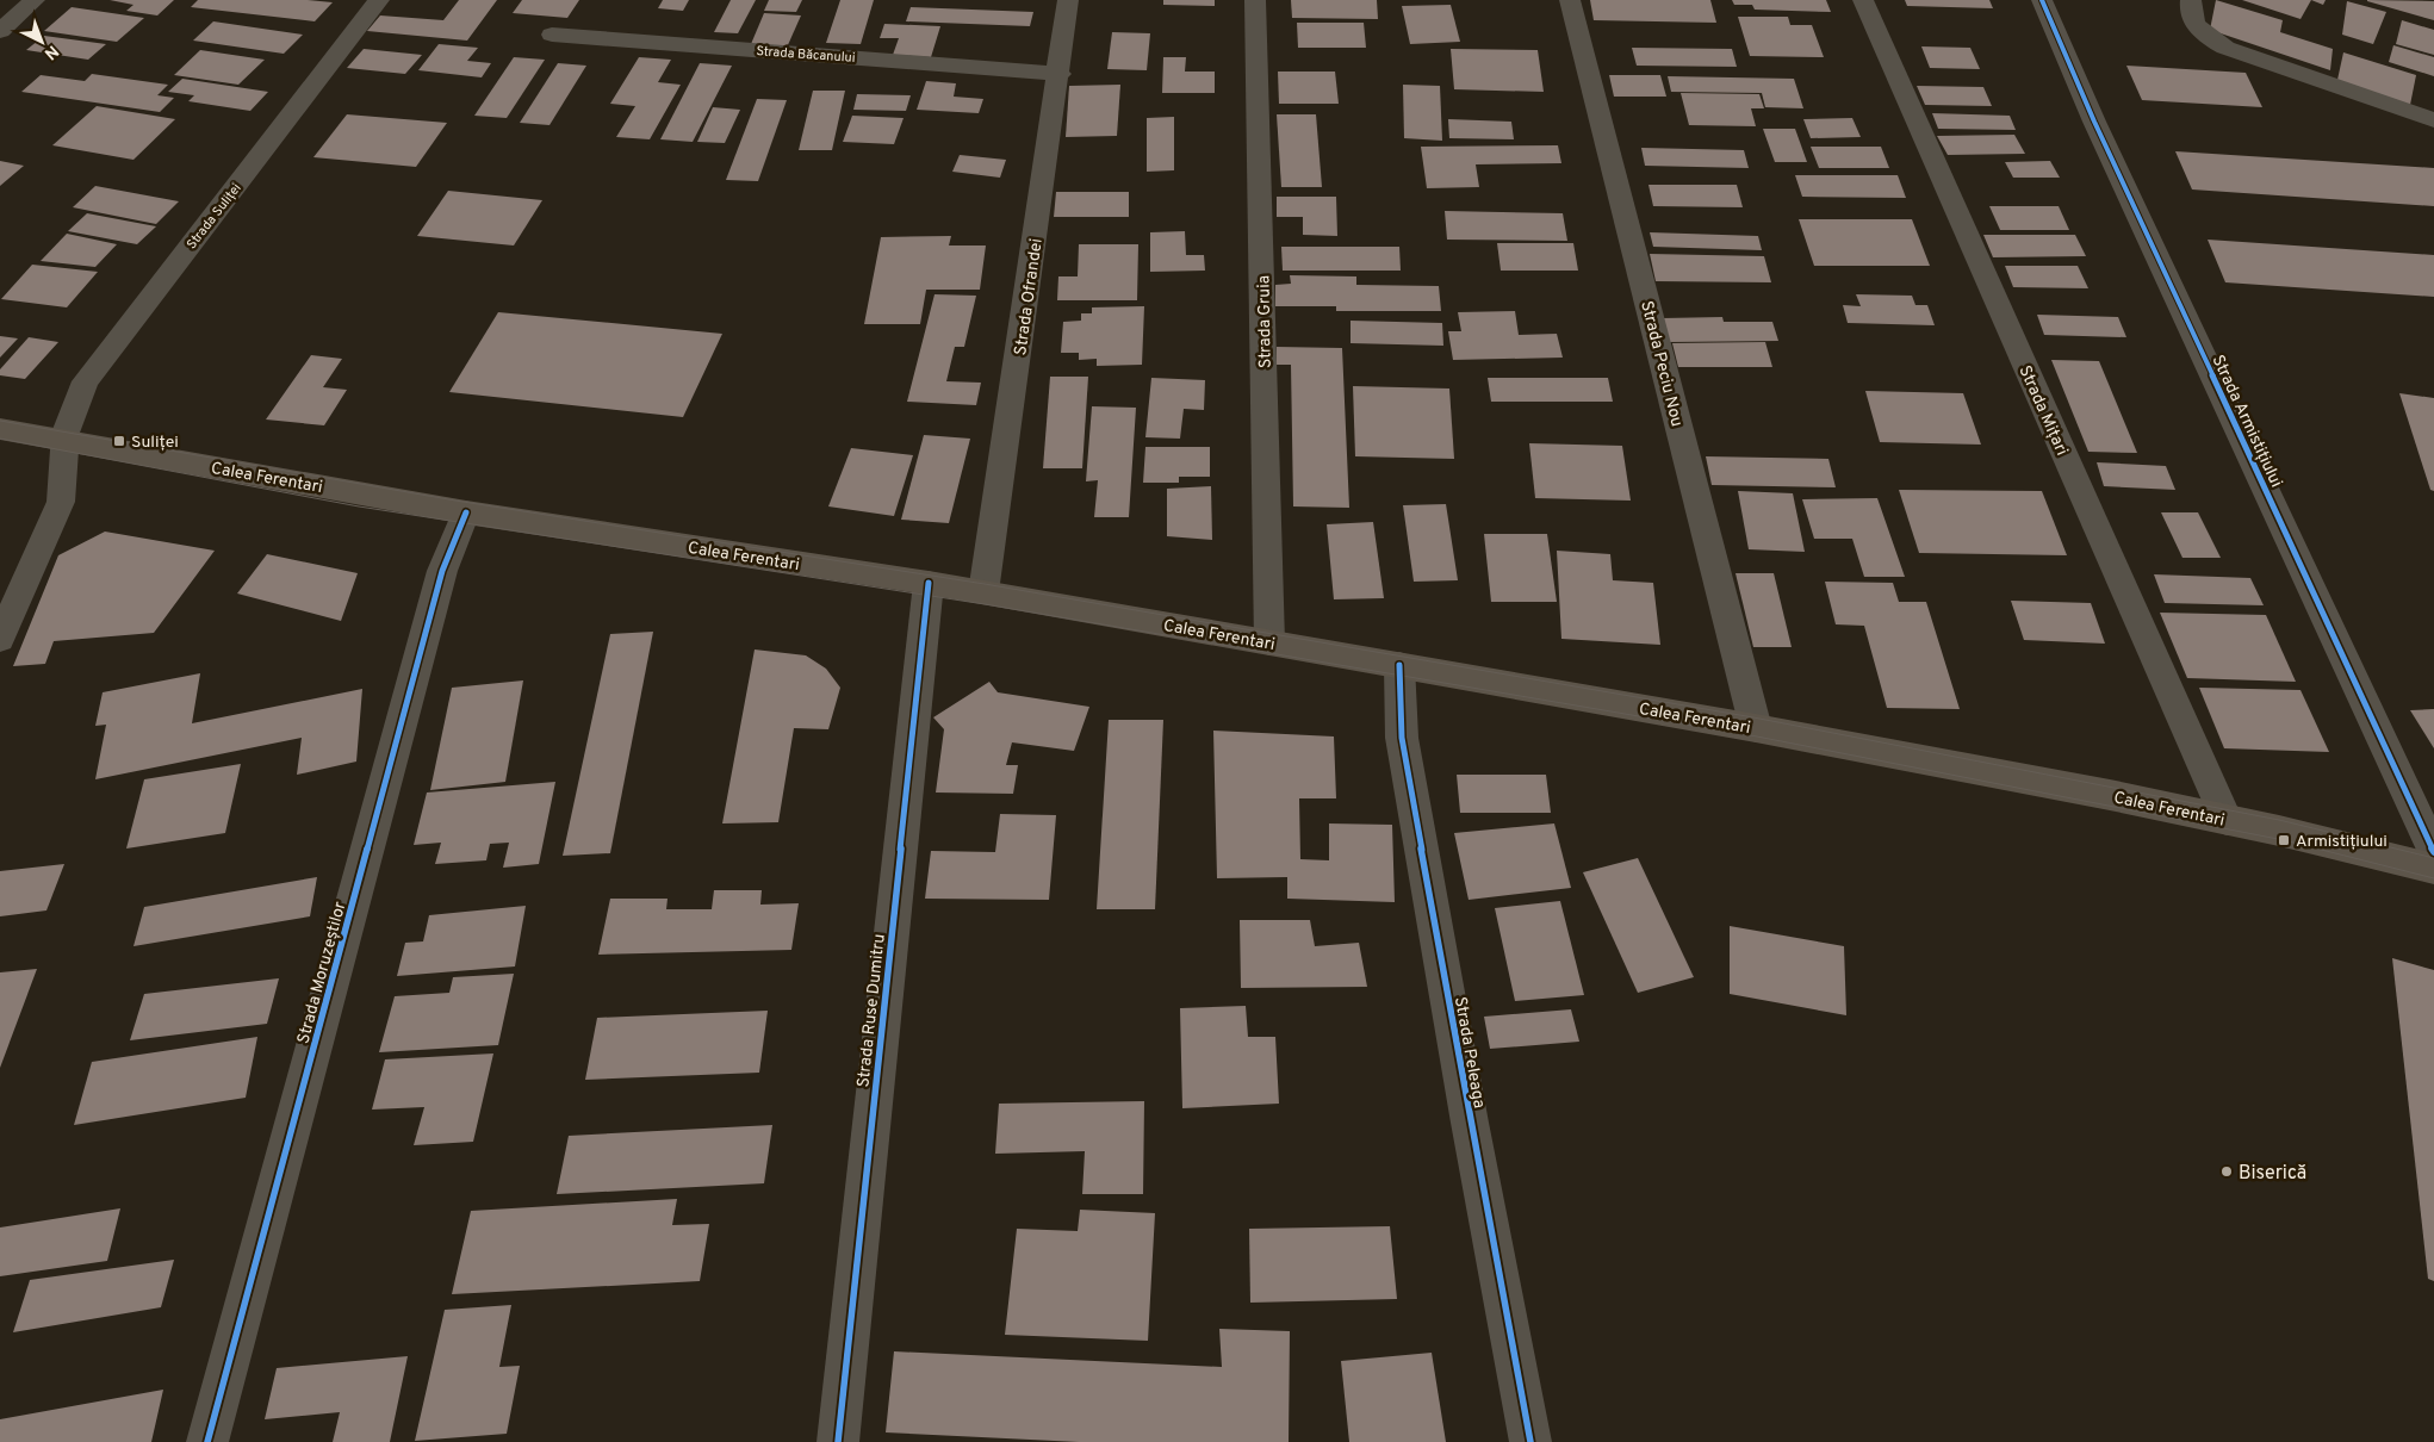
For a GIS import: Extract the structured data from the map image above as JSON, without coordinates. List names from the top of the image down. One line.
{"streets":{"main road":["Calea Ferentari"],"street":["Strada Băcanului","Strada Suliței","Strada Ofrandei","Strada Gruia","Strada Peciu Nou","Strada Mițari","Strada Armistițiului","Strada Moruzeștilor","Strada Ruse Dumitru","Strada Peleaga"]},"crossings":[["Strada Băcanului","Strada Ofrandei"],["Strada Suliței","Calea Ferentari"],["Strada Ofrandei","Calea Ferentari"],["Strada Gruia","Calea Ferentari"],["Strada Peciu Nou","Calea Ferentari"],["Strada Mițari","Calea Ferentari"],["Calea Ferentari","Strada Moruzeștilor"],["Calea Ferentari","Strada Ruse Dumitru"],["Calea Ferentari","Strada Peleaga"]],"places":{"transit":["Suliței","Armistițiului"],"other":["Biserică"]},"north":"bottom right"}
